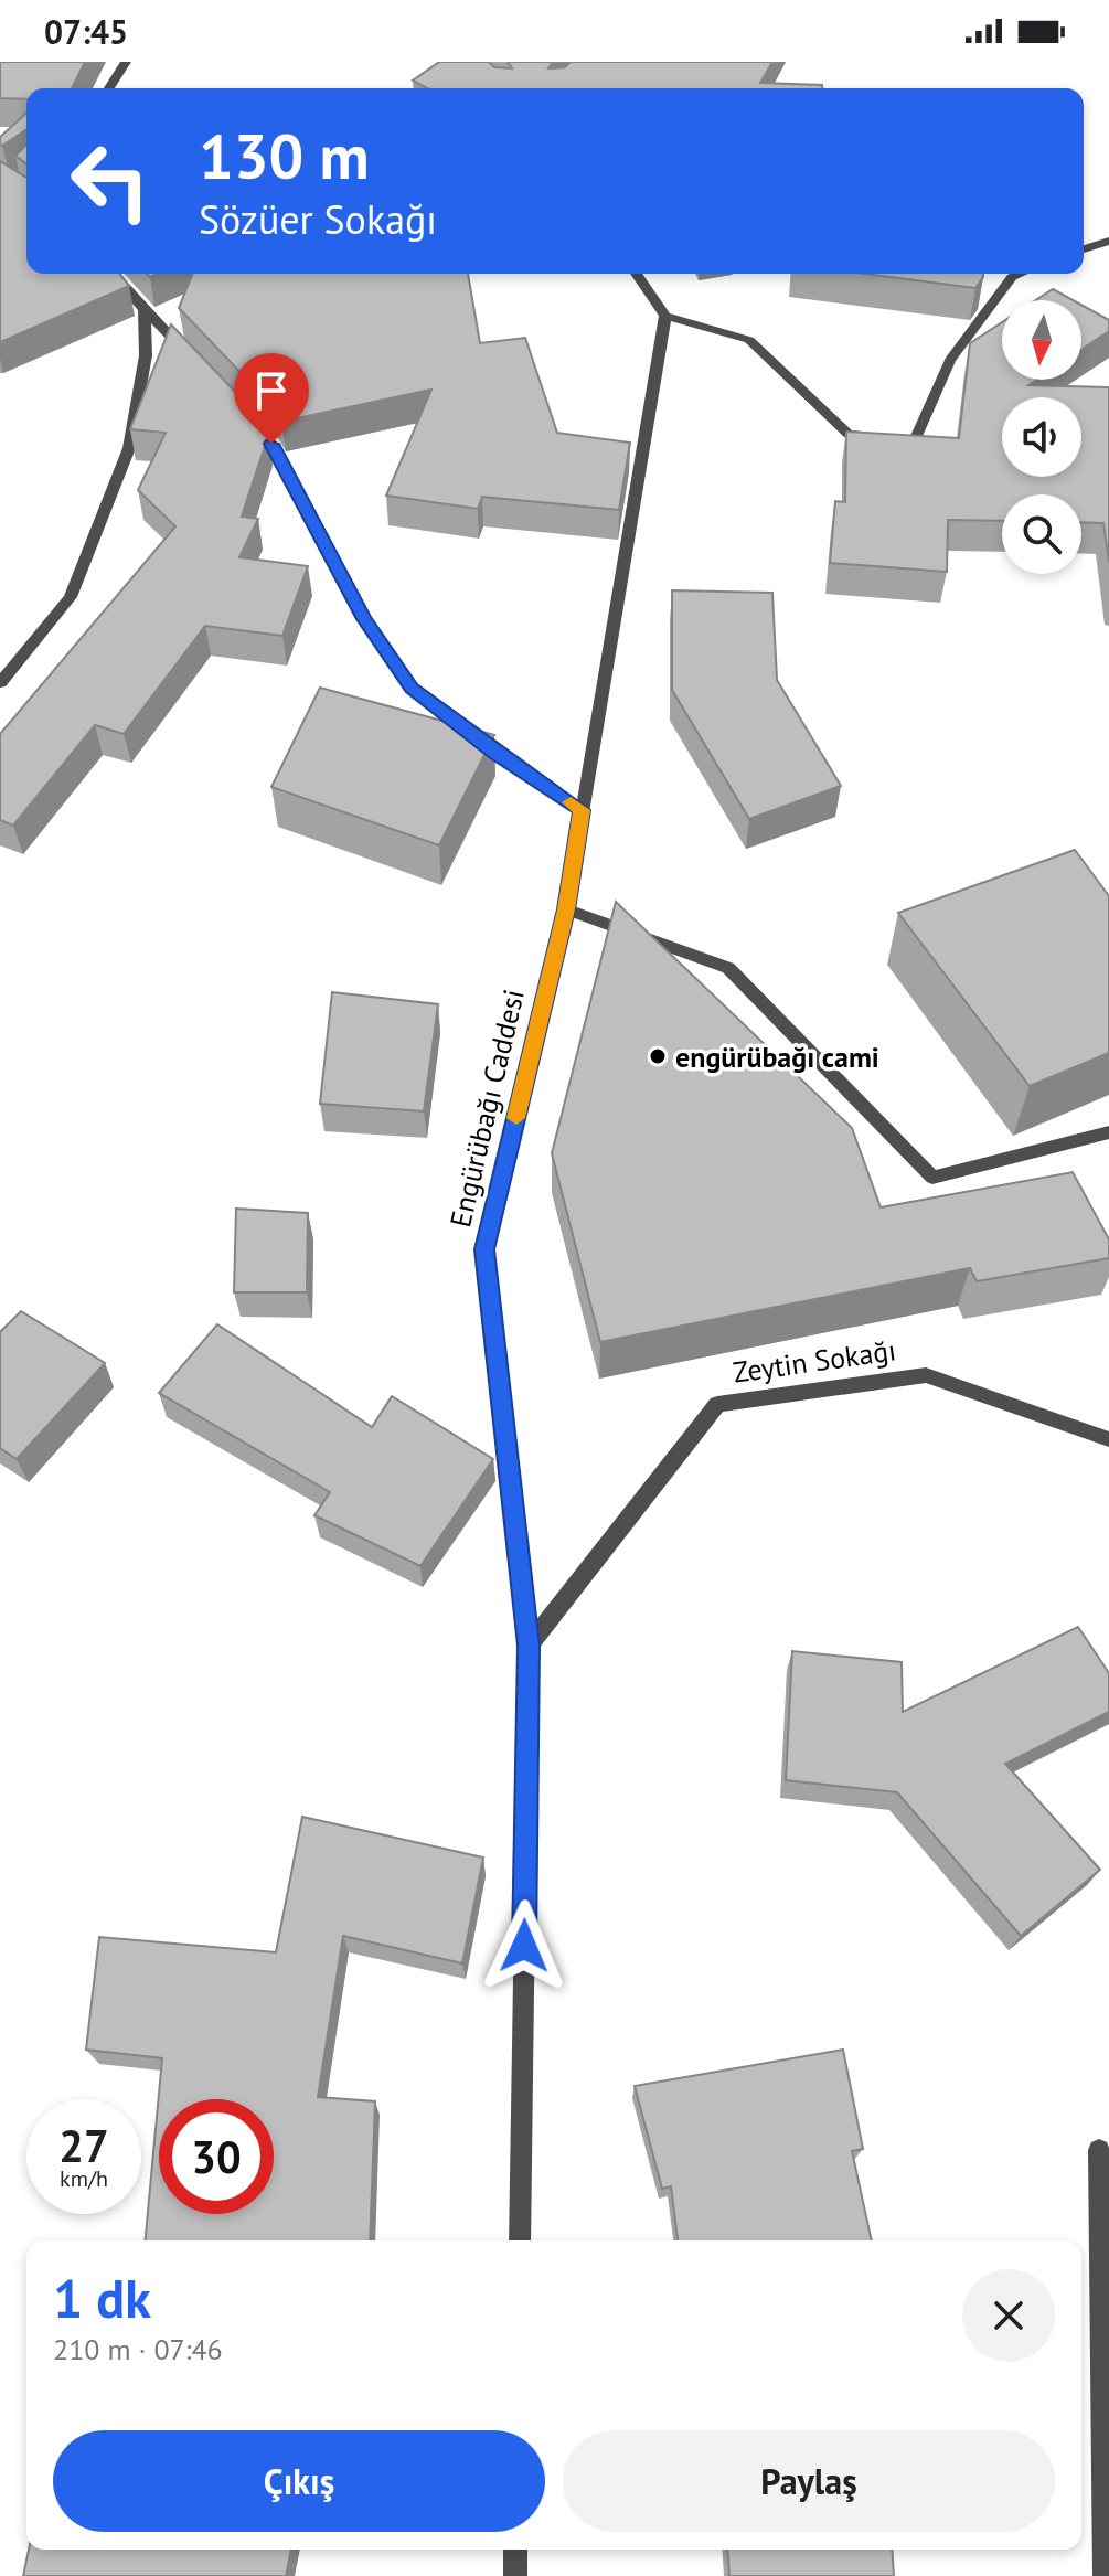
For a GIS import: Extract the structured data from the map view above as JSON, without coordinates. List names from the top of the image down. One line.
{"streets":{"street":["Engürübağı Caddesi","Zeytin Sokağı"]},"crossings":[["Engürübağı Caddesi","Zeytin Sokağı"]],"places":["engürübağı cami"],"north":"bottom","page":{"status":"07:45","turn":["130 m","Sözüer Sokağı"],"speed":"27 km/h","limit":"30","heading":["1 dk","210 m · 07:46"],"buttons":["Çıkış","Paylaş"]}}
